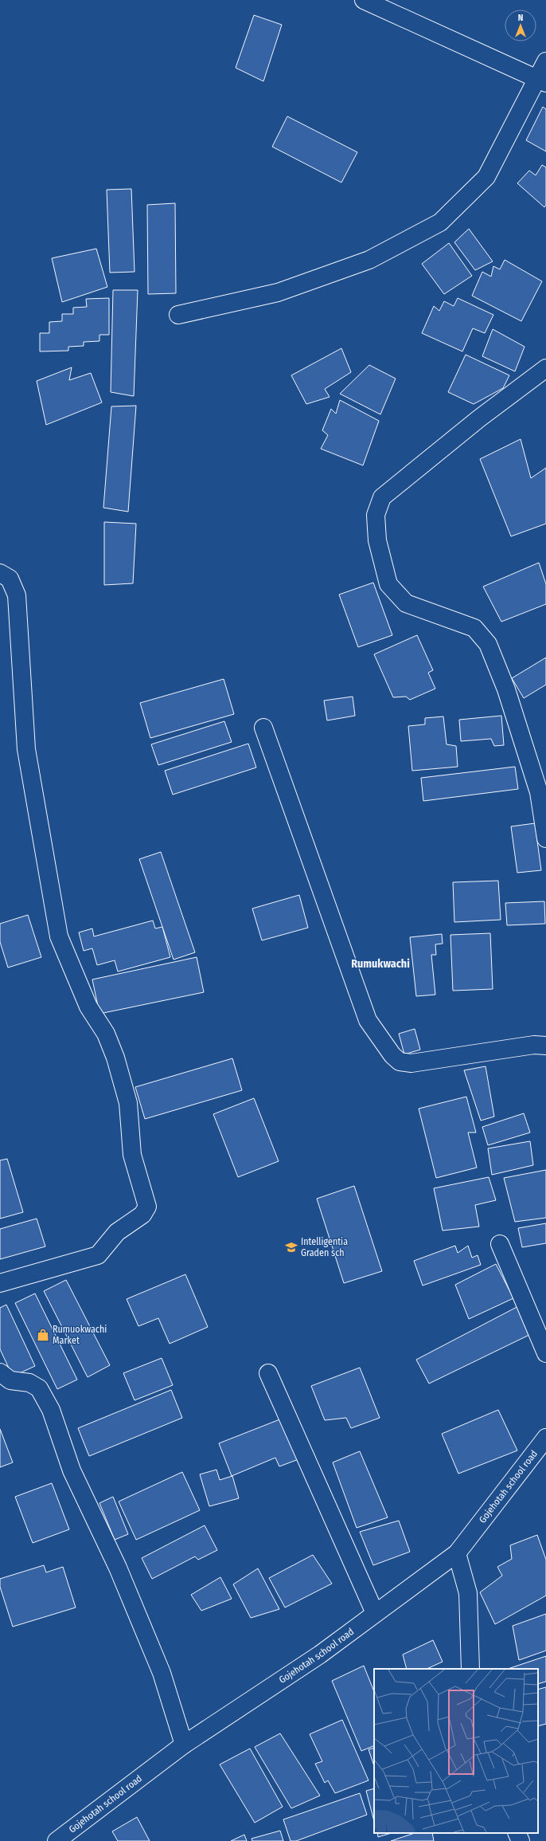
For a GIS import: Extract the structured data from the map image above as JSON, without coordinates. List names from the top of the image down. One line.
{"streets":{"street":["Gojehotah school road"]},"districts":["Rumukwachi"],"places":{"school or university":["Intelligentia Graden sch"],"shop":["Rumuokwachi Market"]},"north":"top"}
